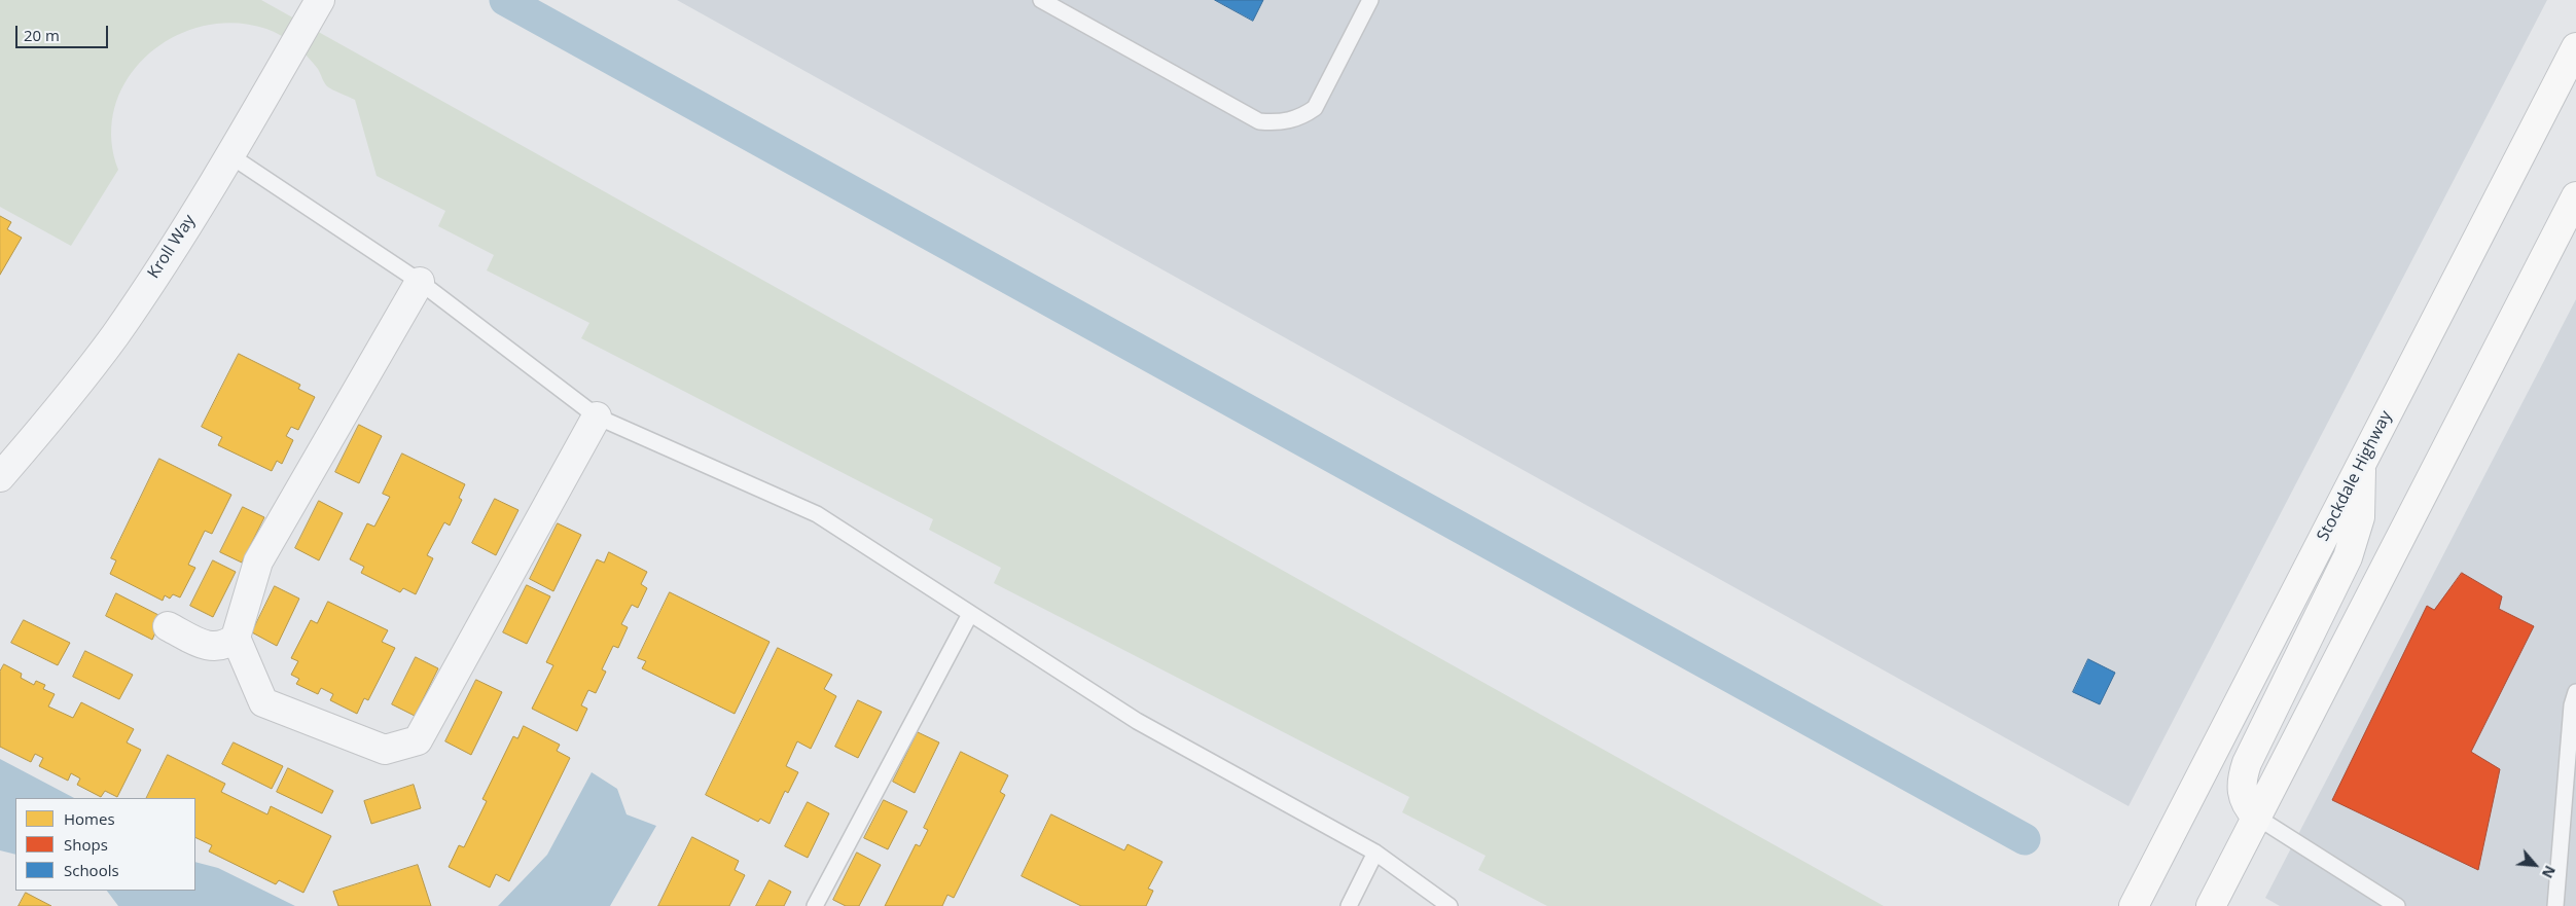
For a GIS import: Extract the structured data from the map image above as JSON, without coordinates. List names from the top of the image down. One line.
{"streets":{"main road":["Stockdale Highway"],"street":["Kroll Way"]},"legend":["Homes","Shops","Schools"],"scale_bar":"20 m","north":"bottom right"}
